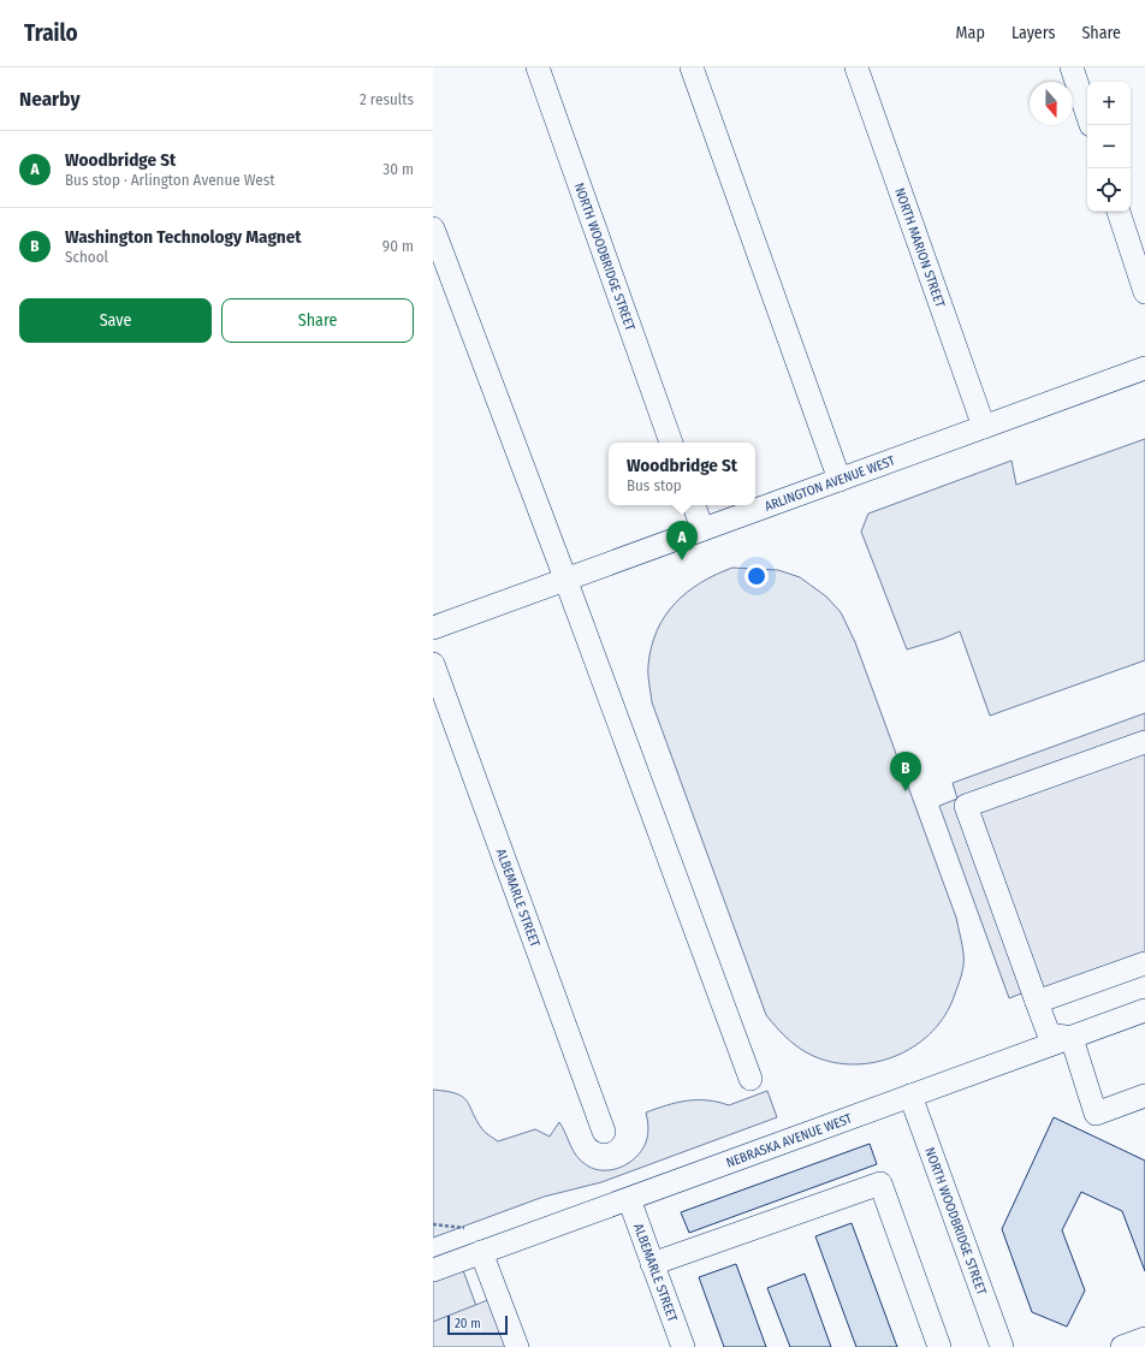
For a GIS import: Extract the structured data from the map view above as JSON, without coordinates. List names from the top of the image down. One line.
{"streets":{"street":["NORTH MARION STREET","NORTH WOODBRIDGE STREET","ARLINGTON AVENUE WEST","ALBEMARLE STREET","NEBRASKA AVENUE WEST"]},"crossings":[["NORTH MARION STREET","ARLINGTON AVENUE WEST"],["NORTH WOODBRIDGE STREET","NEBRASKA AVENUE WEST"],["ALBEMARLE STREET","NEBRASKA AVENUE WEST"]],"scale_bar":"20 m","north":"bottom","page":{"header":"Trailo","nav":["Map","Layers","Share"],"heading":["Nearby","2 results"],"map_buttons":["+","−"],"list":[{"mark":"A","name":"Woodbridge St","note":"Bus stop · Arlington Avenue West","value":"30 m"},{"mark":"B","name":"Washington Technology Magnet","note":"School","value":"90 m"}],"buttons":["Save","Share"],"popup":["Woodbridge St","Bus stop"],"pins":["A","B"],"scale":"20 m"}}
